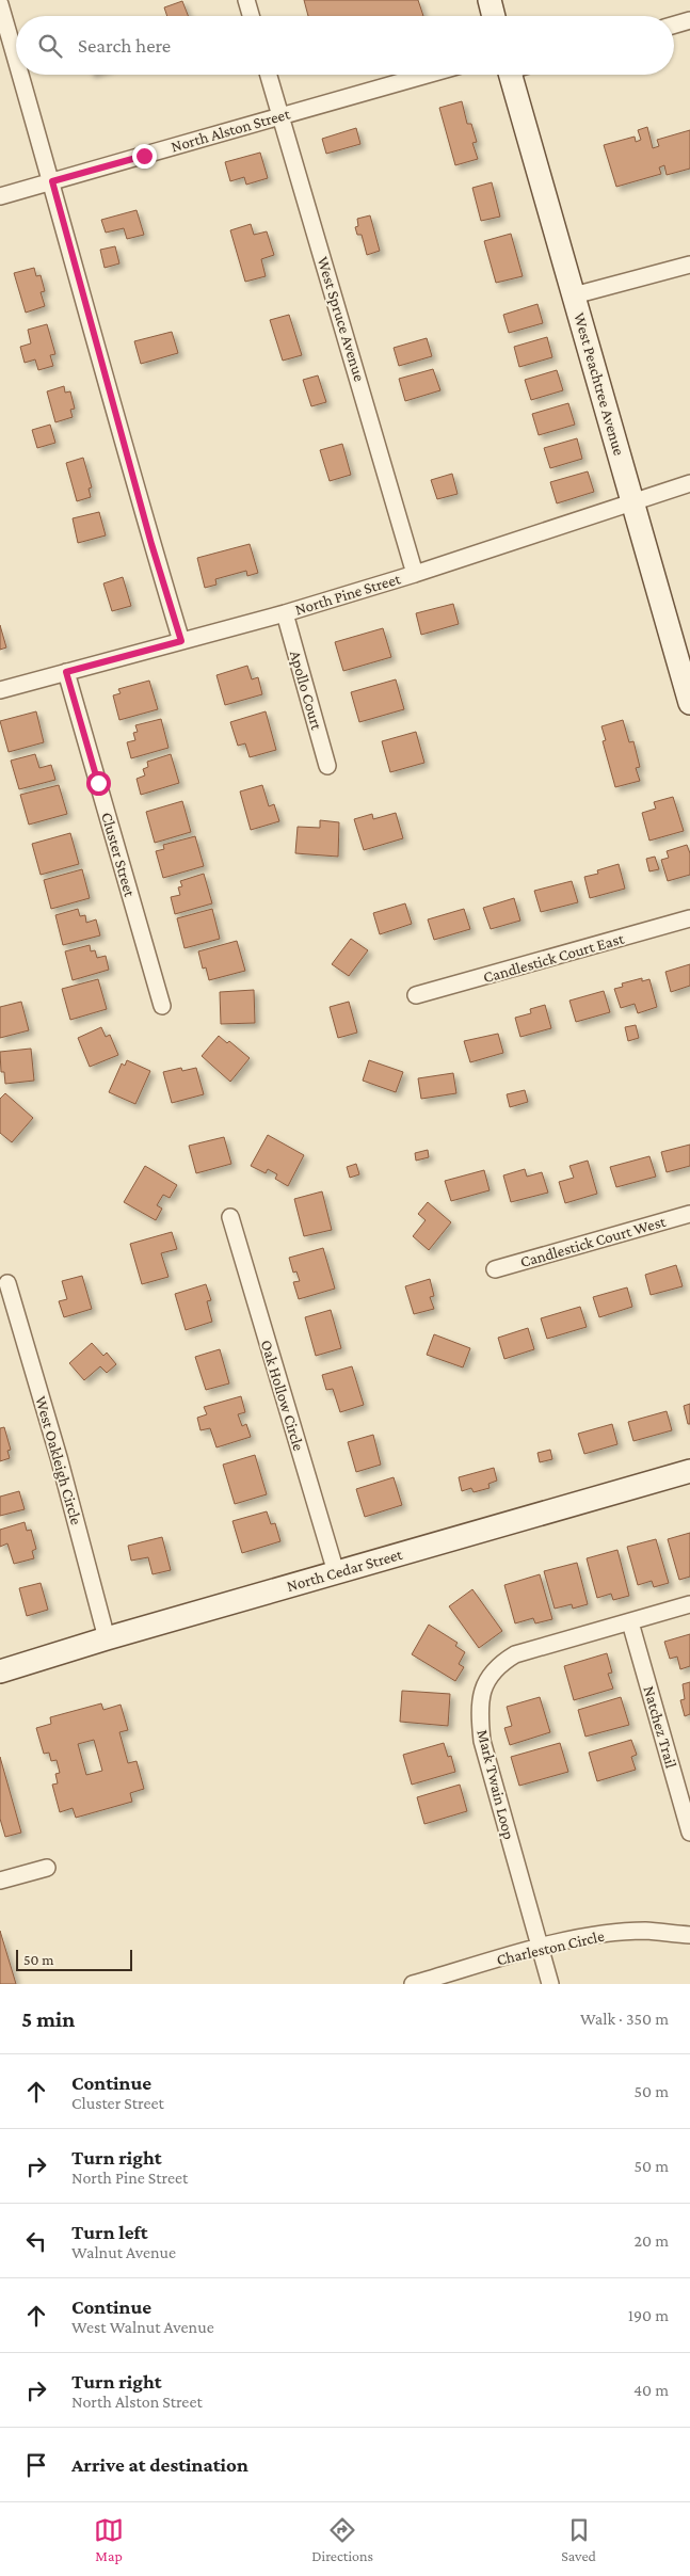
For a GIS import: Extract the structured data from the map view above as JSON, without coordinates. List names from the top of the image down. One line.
{"streets":{"street":["North Alston Street","West Spruce Avenue","West Peachtree Avenue","North Pine Street","Apollo Court","Cluster Street","Candlestick Court East","Candlestick Court West","Oak Hollow Circle","West Oakleigh Circle","North Cedar Street","Natchez Trail","Mark Twain Loop","Charleston Circle"]},"crossings":[["North Alston Street","West Spruce Avenue"],["West Spruce Avenue","North Pine Street"],["West Peachtree Avenue","North Pine Street"],["North Pine Street","Apollo Court"],["North Pine Street","Cluster Street"],["Oak Hollow Circle","North Cedar Street"],["West Oakleigh Circle","North Cedar Street"],["Natchez Trail","Mark Twain Loop"],["Mark Twain Loop","Charleston Circle"]],"scale_bar":"50 m","page":{"search":"Search here","scale":"50 m","heading":["5 min","Walk · 350 m"],"list":[["Continue","Cluster Street","50 m"],["Turn right","North Pine Street","50 m"],["Turn left","Walnut Avenue","20 m"],["Continue","West Walnut Avenue","190 m"],["Turn right","North Alston Street","40 m"],"Arrive at destination"],"nav":["Map","Directions","Saved"]}}
